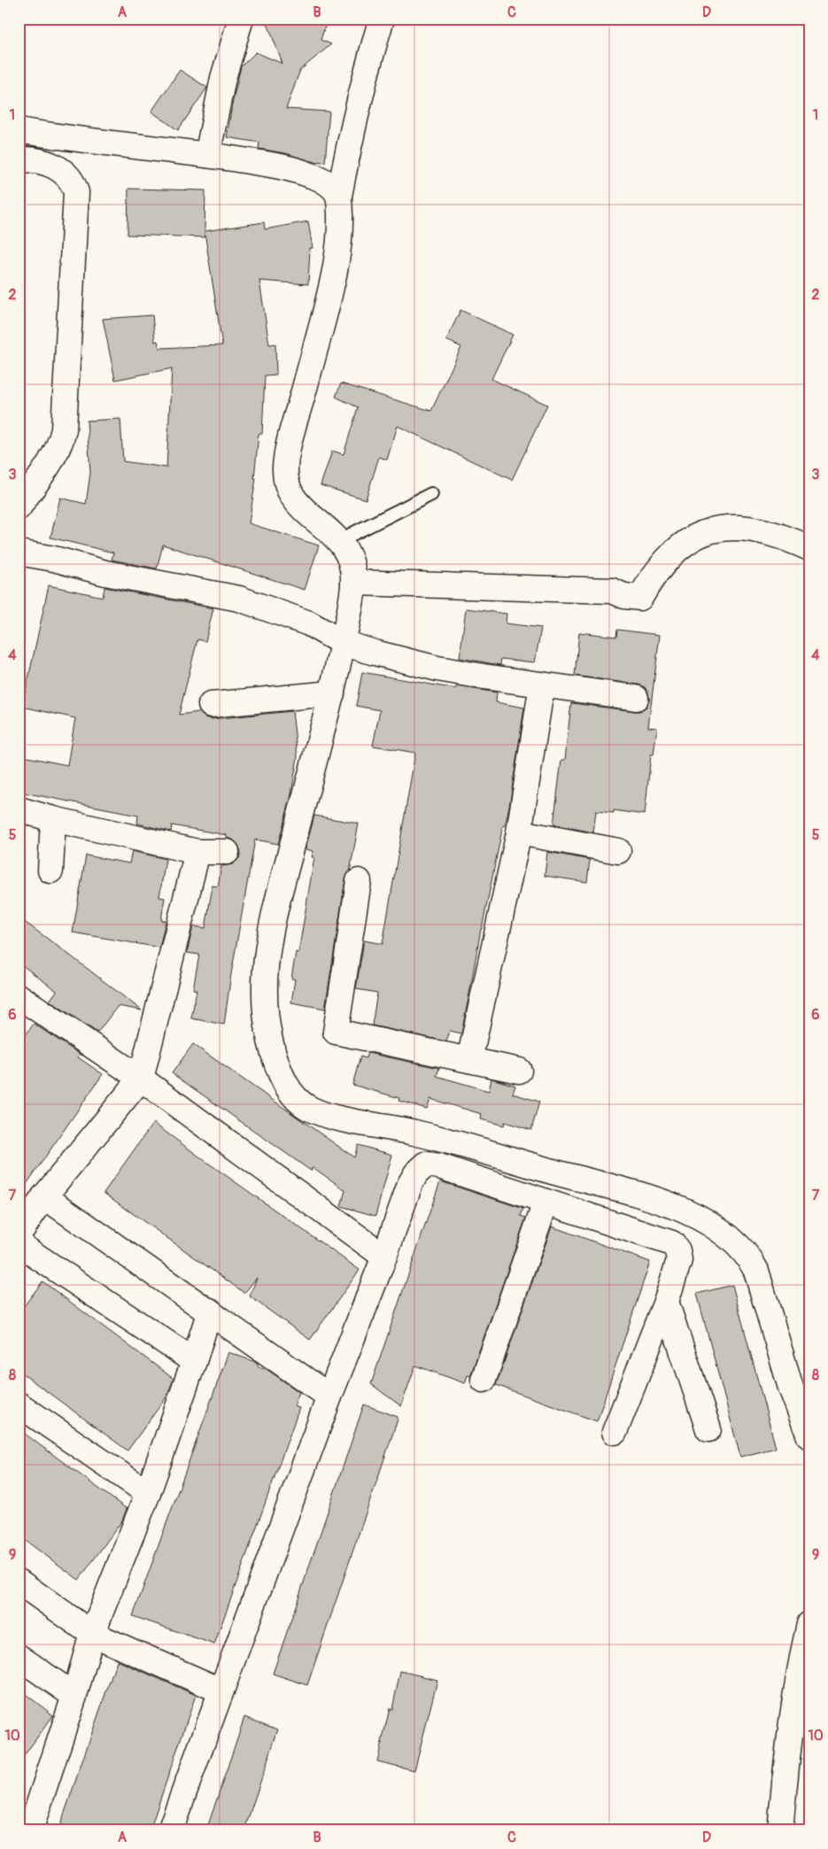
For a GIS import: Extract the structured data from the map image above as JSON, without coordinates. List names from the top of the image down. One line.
{"grid":{"columns":["A","B","C","D"],"rows":["1","2","3","4","5","6","7","8","9","10"]}}
